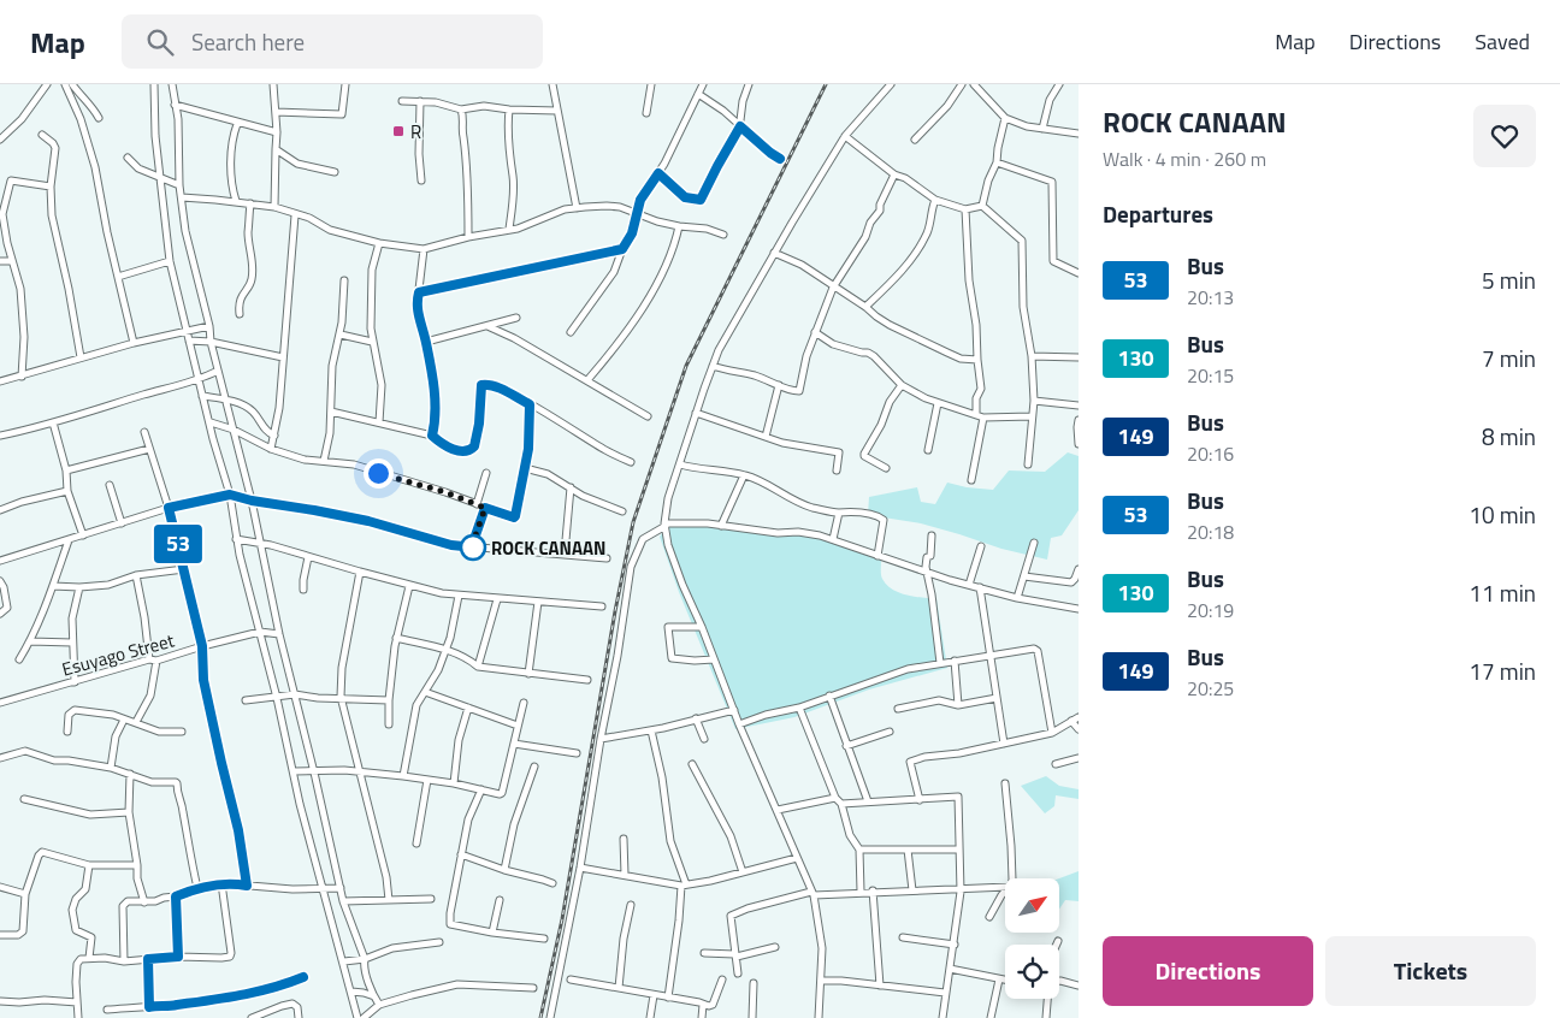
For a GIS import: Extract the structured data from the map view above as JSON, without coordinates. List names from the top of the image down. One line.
{"streets":{"street":["Esuyago Street"]},"places":{"transit":["R"],"other":["ROCK CANAAN"]},"lines":["bus line 53"],"north":"top right","page":{"header":"Map","search":"Search here","nav":["Map","Directions","Saved"],"on_map":"53","heading":[["ROCK CANAAN","Walk · 4 min · 260 m"],"Departures"],"list":[{"mark":"53","name":"Bus","note":"20:13","value":"5 min"},{"mark":"130","name":"Bus","note":"20:15","value":"7 min"},{"mark":"149","name":"Bus","note":"20:16","value":"8 min"},{"mark":"53","name":"Bus","note":"20:18","value":"10 min"},{"mark":"130","name":"Bus","note":"20:19","value":"11 min"},{"mark":"149","name":"Bus","note":"20:25","value":"17 min"}],"buttons":["Directions","Tickets"]}}
